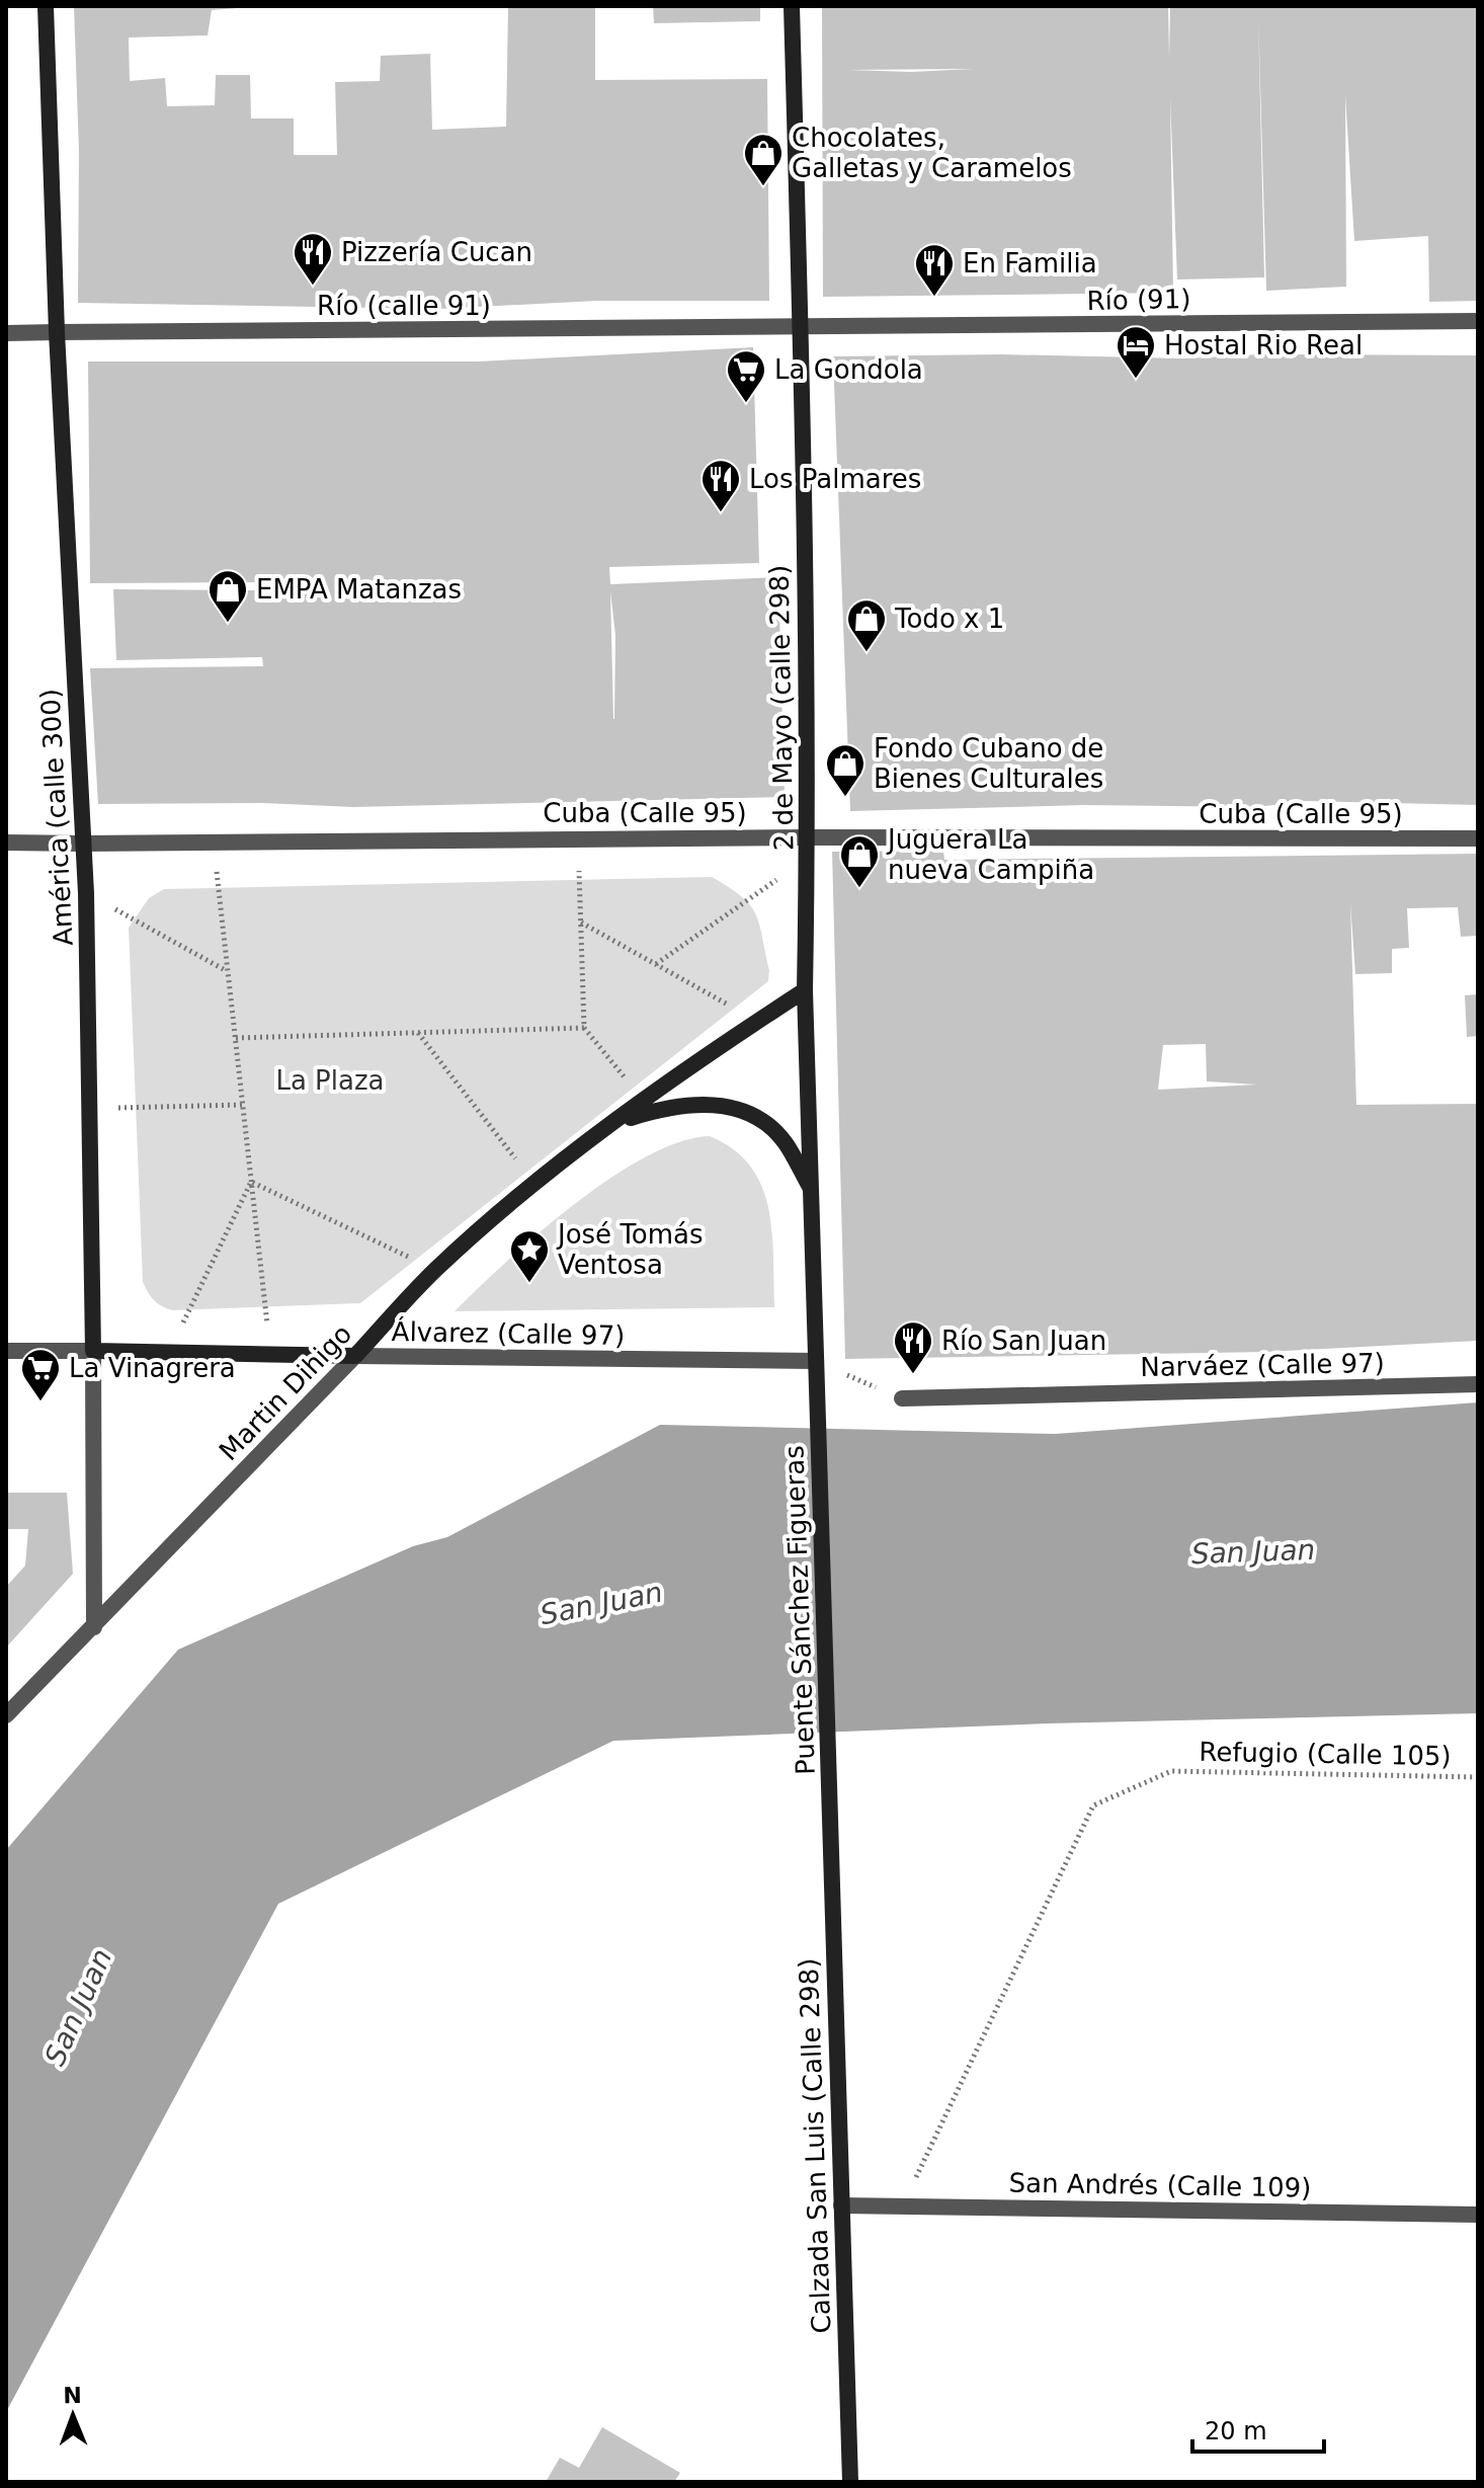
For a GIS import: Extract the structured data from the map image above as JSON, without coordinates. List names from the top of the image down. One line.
{"streets":{"main road":["2 de Mayo (calle 298)","América (calle 300)","Álvarez (Calle 97)","Martin Dihigo","Puente Sánchez Figueras","Calzada San Luis (Calle 298)"],"street":["Río (91)","Río (calle 91)","Cuba (Calle 95)","Narváez (Calle 97)","San Andrés (Calle 109)"],"path":["Refugio (Calle 105)"]},"crossings":[["Río (91)","Río (calle 91)"],["Río (91)","2 de Mayo (calle 298)"],["Río (calle 91)","2 de Mayo (calle 298)"],["Río (calle 91)","América (calle 300)"],["2 de Mayo (calle 298)","Cuba (Calle 95)"],["2 de Mayo (calle 298)","Álvarez (Calle 97)"],["2 de Mayo (calle 298)","Martin Dihigo"],["2 de Mayo (calle 298)","Puente Sánchez Figueras"],["Cuba (Calle 95)","América (calle 300)"],["América (calle 300)","Álvarez (Calle 97)"],["América (calle 300)","Martin Dihigo"],["Álvarez (Calle 97)","Martin Dihigo"],["Puente Sánchez Figueras","Calzada San Luis (Calle 298)"],["Refugio (Calle 105)","San Andrés (Calle 109)"],["Calzada San Luis (Calle 298)","San Andrés (Calle 109)"]],"water":["San Juan"],"parks":["La Plaza"],"places":{"shop":["Chocolates, Galletas y Caramelos","EMPA Matanzas","Todo x 1","Fondo Cubano de Bienes Culturales","Juguera La nueva Campiña"],"restaurant":["Pizzería Cucan","En Familia","Los Palmares","Río San Juan"],"hotel":["Hostal Rio Real"],"supermarket":["La Gondola","La Vinagrera"],"place":["José Tomás Ventosa"]},"scale_bar":"20 m","north":"top"}
